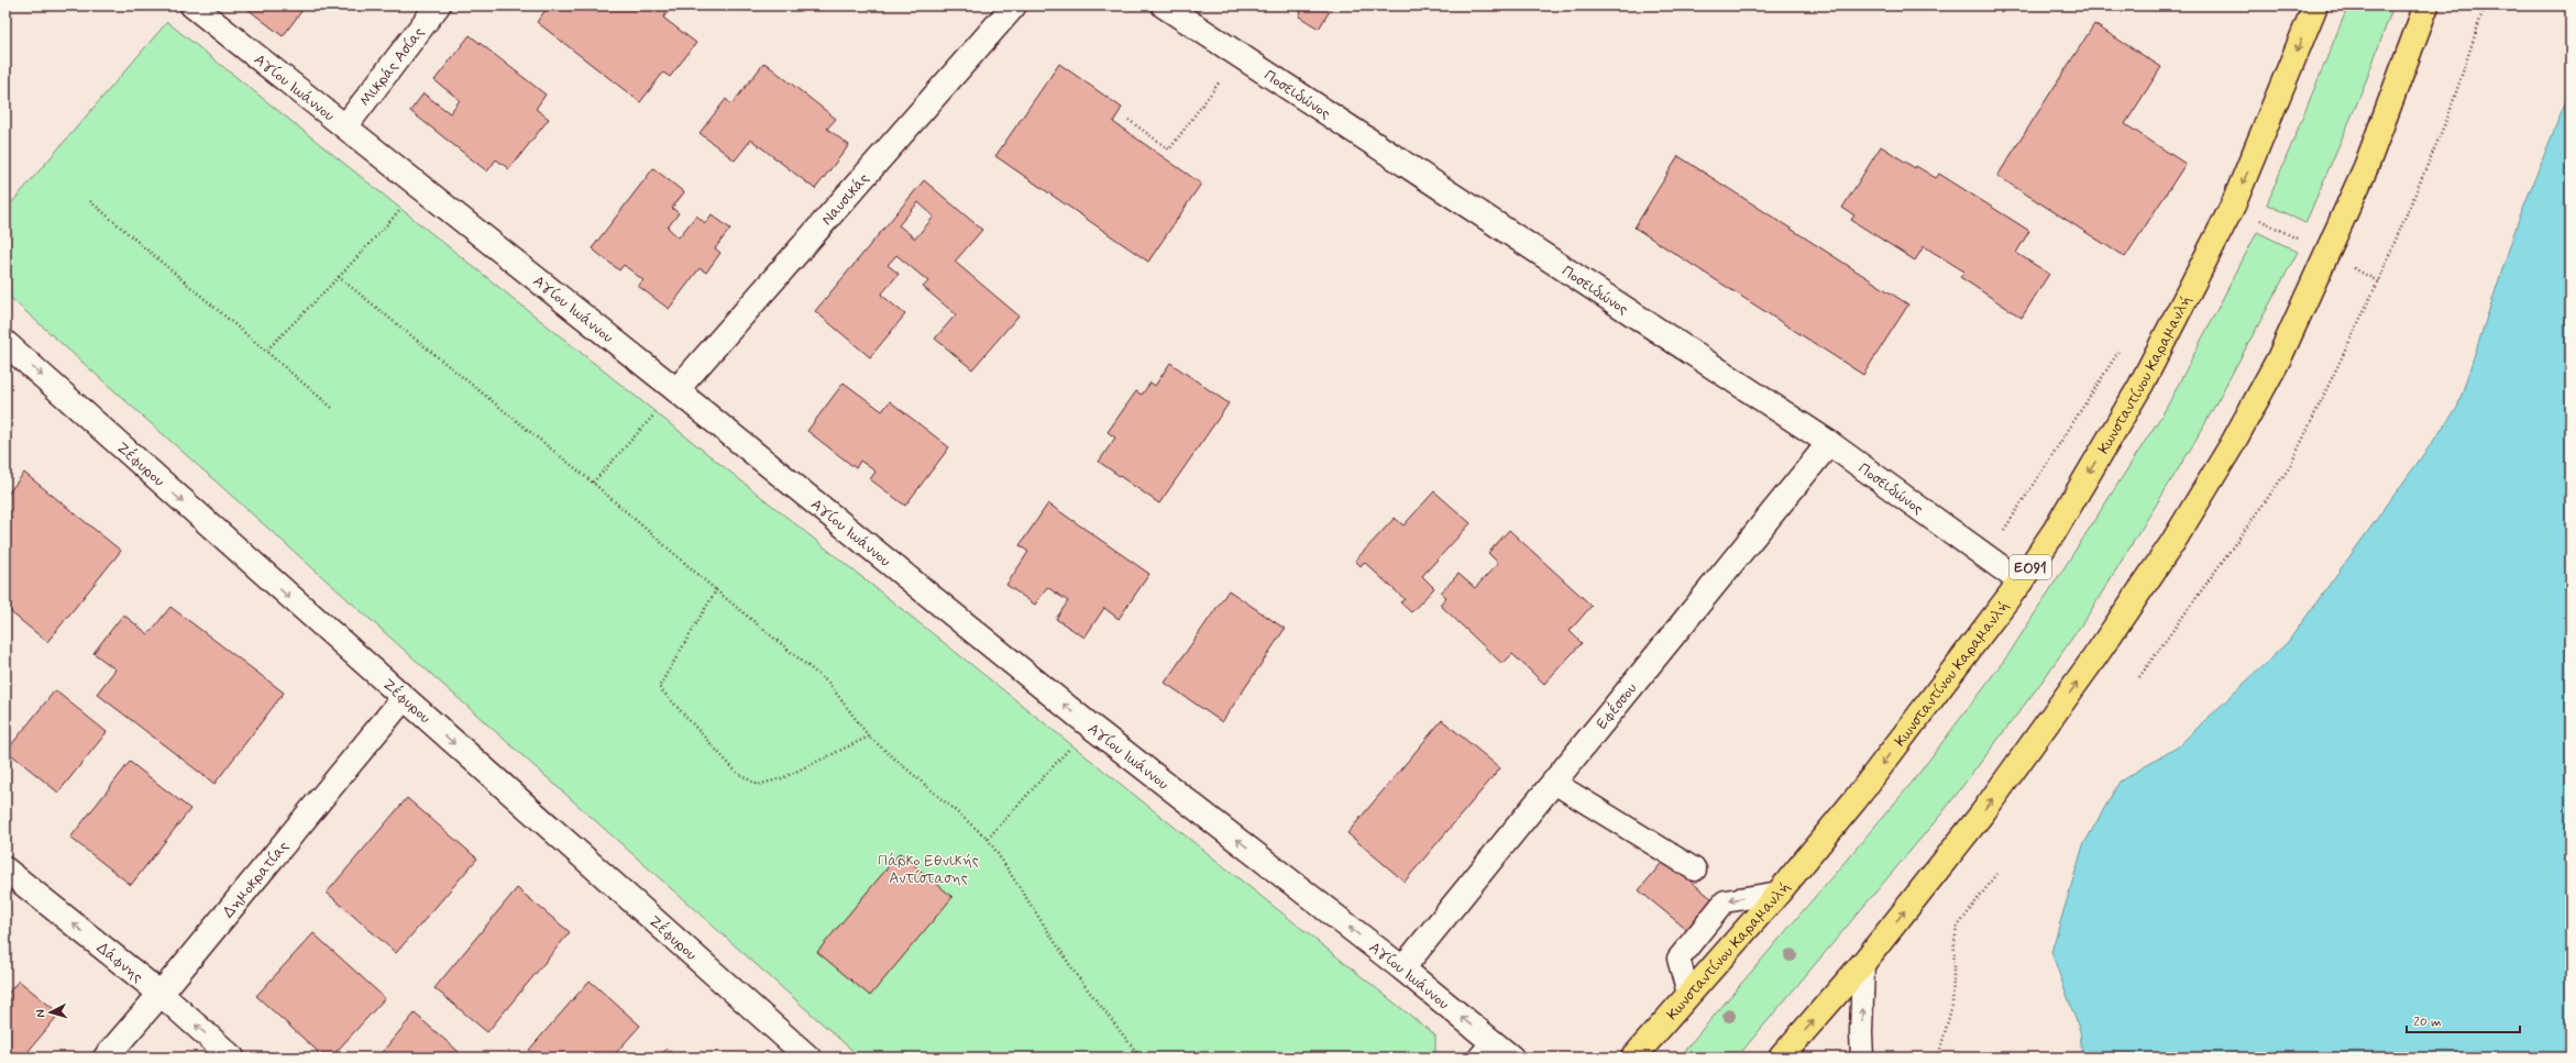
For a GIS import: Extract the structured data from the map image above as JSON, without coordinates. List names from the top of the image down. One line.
{"streets":{"highway":["Κωνσταντίνου Καραμανλή","ΕΟ91"],"street":["Μικράς Ασίας","Αγίου Ιωάννου","Ποσειδώνος","Ναυσικάς","Ζέφυρου","Εφέσσου","Δημοκρατίας","Δάφνης"]},"crossings":[["Μικράς Ασίας","Αγίου Ιωάννου"],["Αγίου Ιωάννου","Ναυσικάς"],["Αγίου Ιωάννου","Εφέσσου"],["Ποσειδώνος","Κωνσταντίνου Καραμανλή"],["Ποσειδώνος","Εφέσσου"],["Ζέφυρου","Δημοκρατίας"],["Δημοκρατίας","Δάφνης"]],"one_way":["Αγίου Ιωάννου","Ζέφυρου","Δάφνης"],"parks":["Πάρκο Εθνικής Αντίστασης"],"scale_bar":"20 m","north":"left"}
